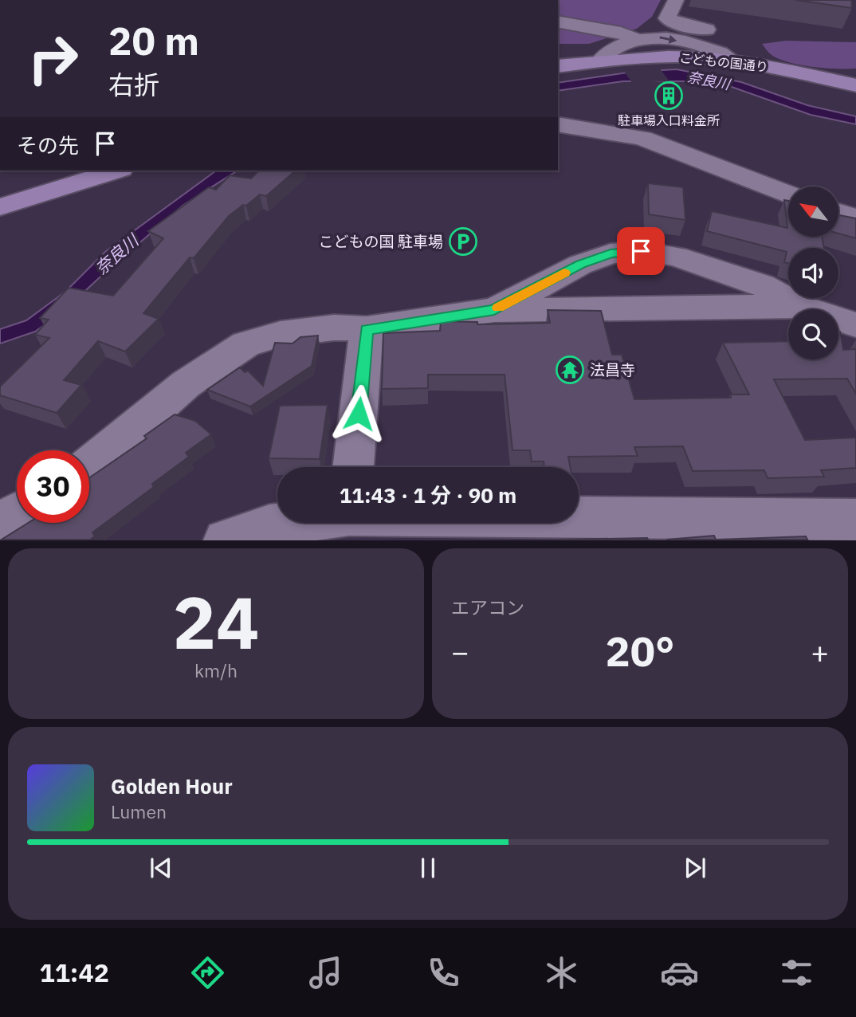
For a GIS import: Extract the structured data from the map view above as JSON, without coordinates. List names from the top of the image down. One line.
{"streets":{"main road":["こどもの国通り"]},"water":["奈良川"],"places":{"building":["駐車場入口料金所"],"parking":["こどもの国 駐車場"],"temple":["法昌寺"]},"north":"top left","page":{"turn":["20 m","右折"],"then":"その先","limit":"30","trip":"11:43 · 1 分 · 90 m","tile":[["24","km/h"],"エアコン"],"heat":["−","20°","+"],"song":["Golden Hour","Lumen"],"tabs":"11:42"}}
